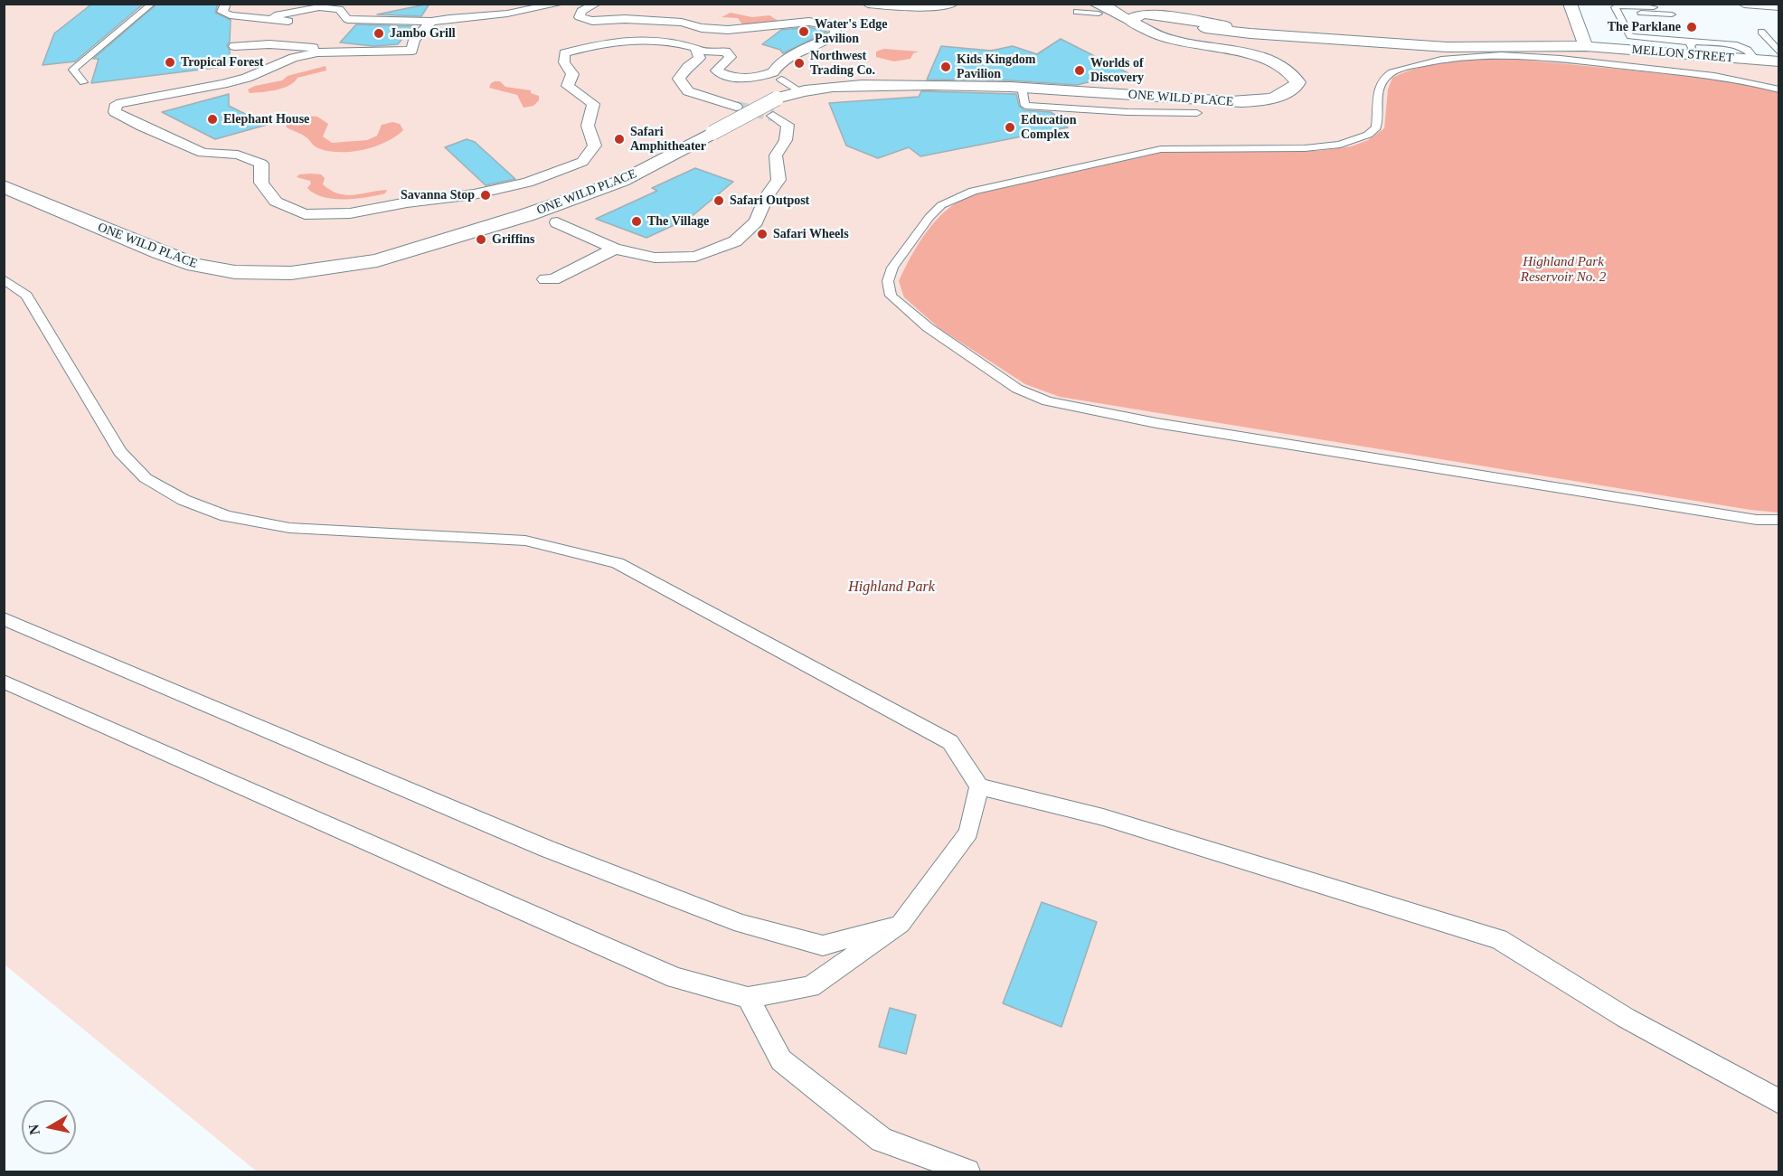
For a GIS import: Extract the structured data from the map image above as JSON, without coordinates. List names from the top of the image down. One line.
{"streets":{"main road":["MELLON STREET","ONE WILD PLACE"]},"water":["Highland Park Reservoir No. 2"],"parks":["Highland Park"],"places":["The Parklane","Water's Edge Pavilion","Jambo Grill","Tropical Forest","Northwest Trading Co.","Kids Kingdom Pavilion","Worlds of Discovery","Elephant House","Education Complex","Safari Amphitheater","Savanna Stop","Safari Outpost","The Village","Safari Wheels","Griffins"],"north":"left"}
